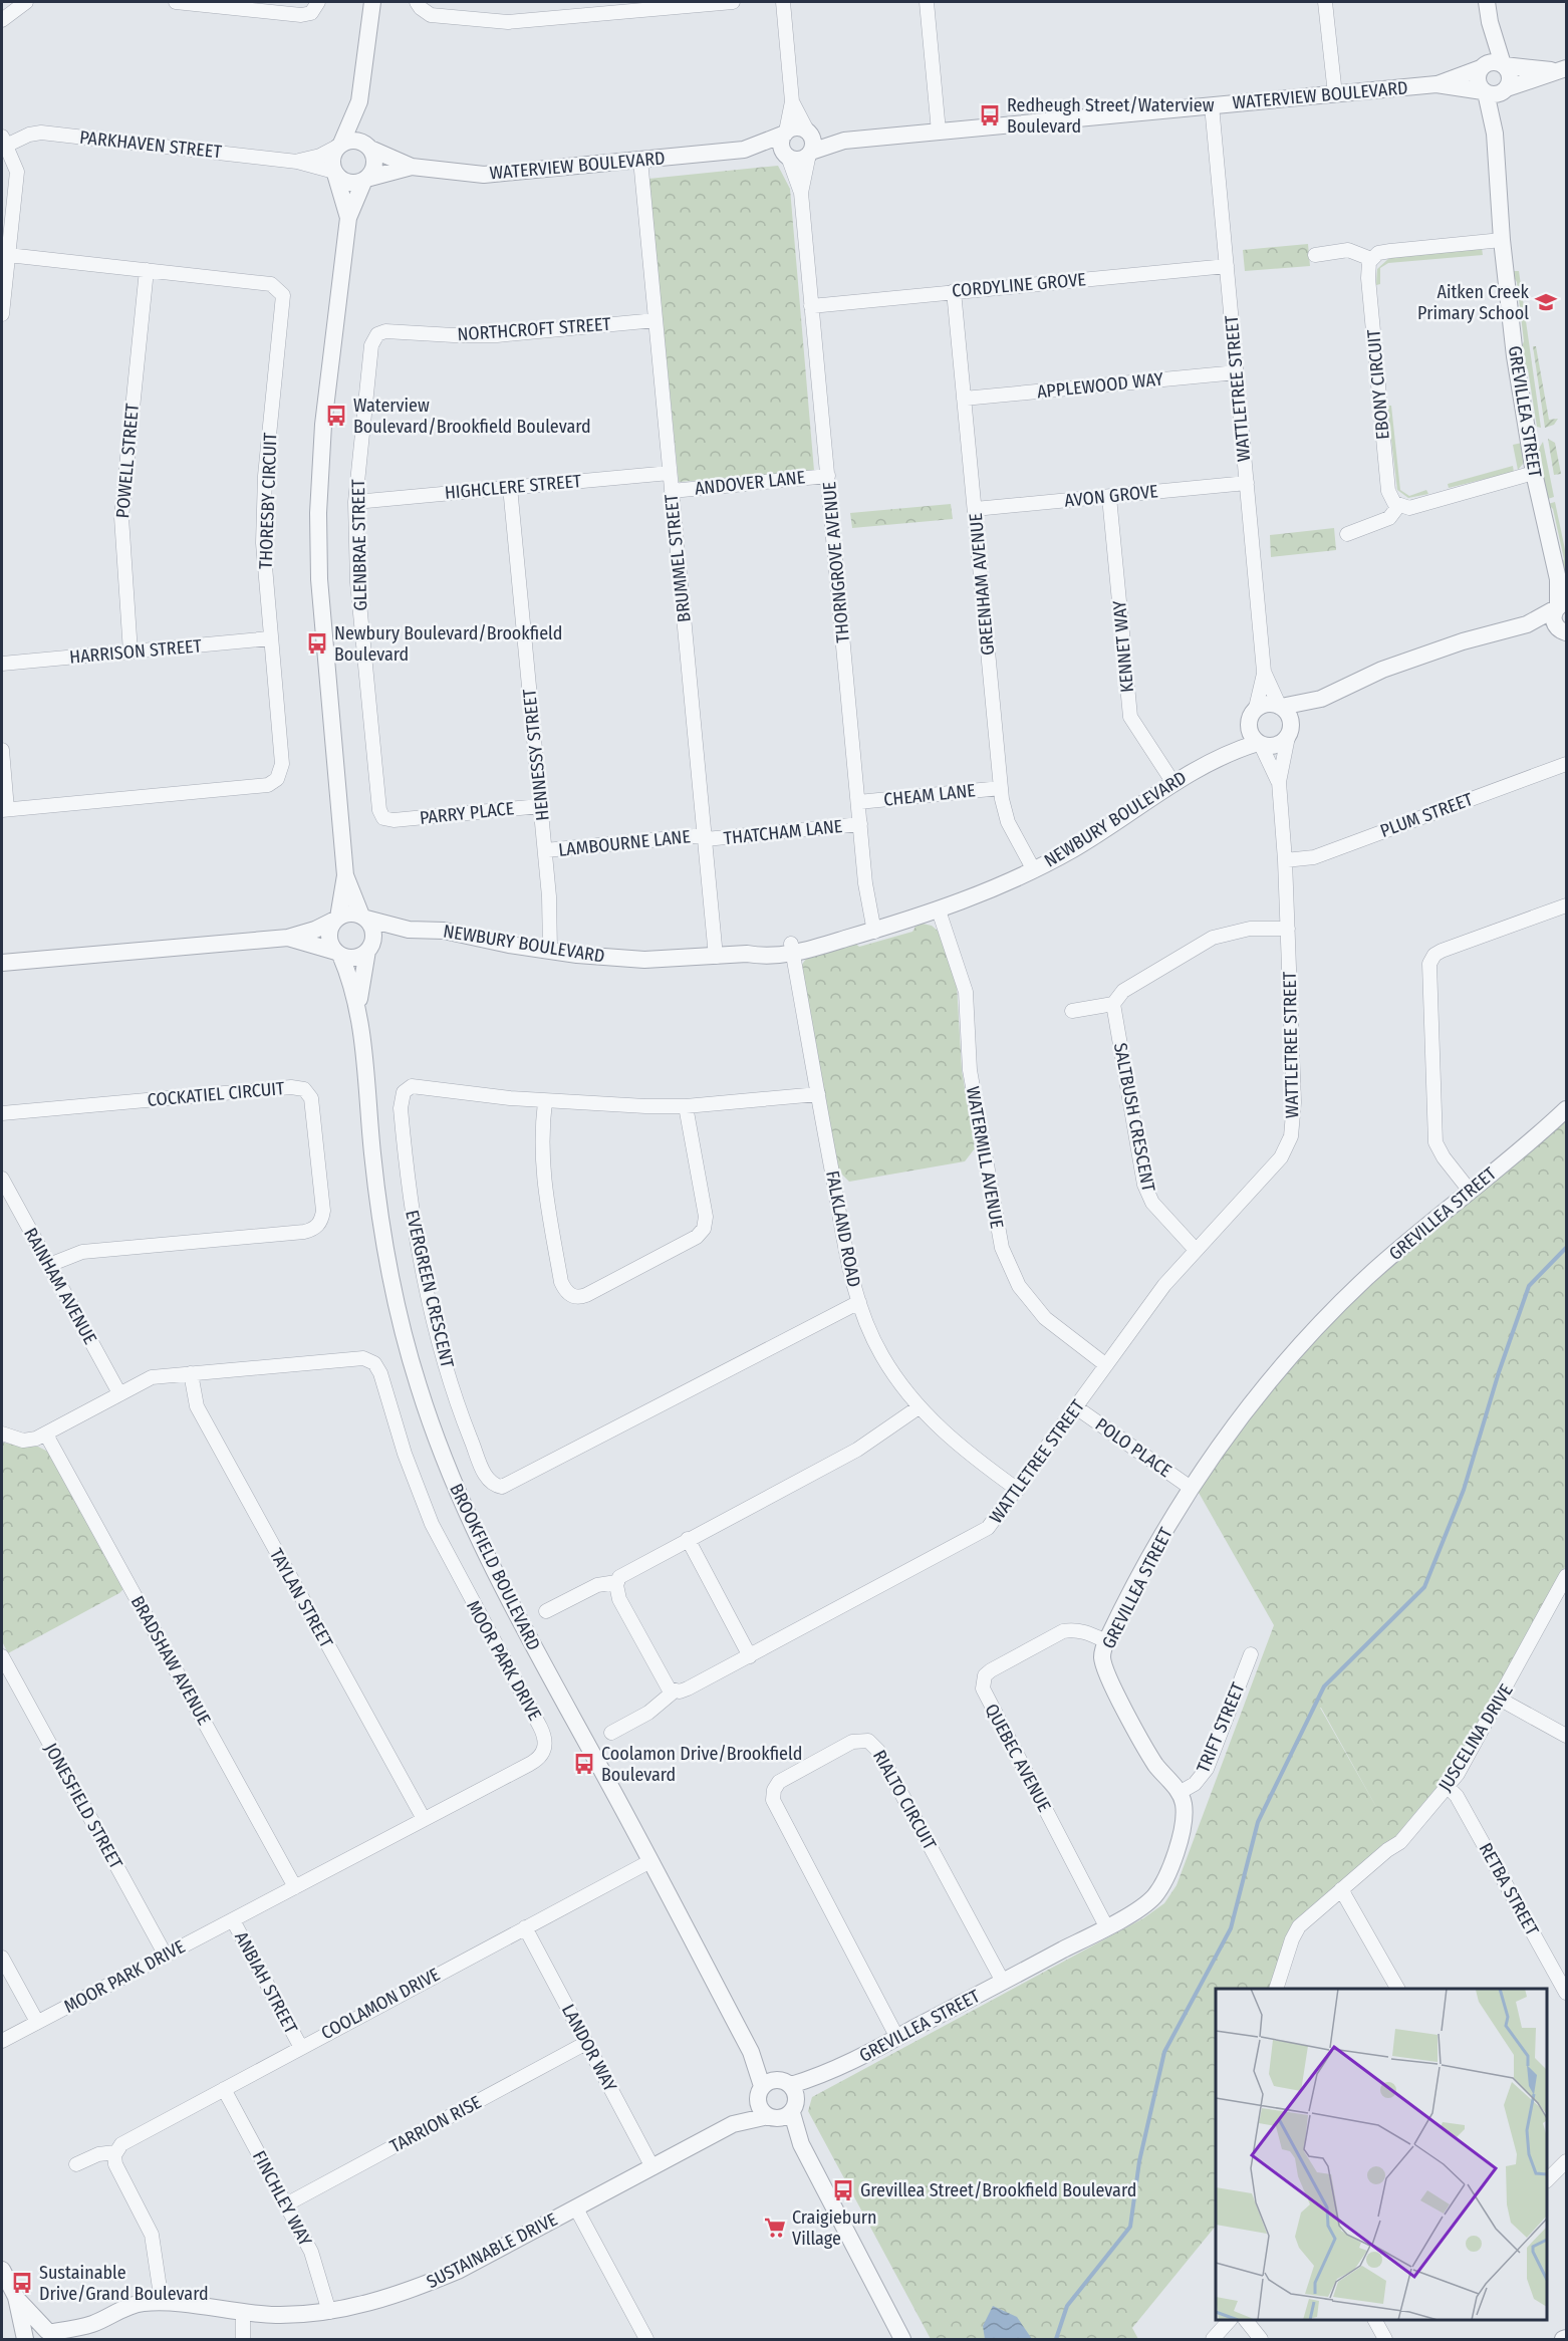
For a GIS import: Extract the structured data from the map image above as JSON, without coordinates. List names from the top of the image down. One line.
{"streets":{"street":["WATERVIEW BOULEVARD","PARKHAVEN STREET","CORDYLINE GROVE","NORTHCROFT STREET","EBONY CIRCUIT","APPLEWOOD WAY","WATTLETREE STREET","GREVILLEA STREET","POWELL STREET","ANDOVER LANE","HIGHCLERE STREET","AVON GROVE","THORESBY CIRCUIT","GLENBRAE STREET","BRUMMEL STREET","THORNGROVE AVENUE","GREENHAM AVENUE","KENNET WAY","HARRISON STREET","HENNESSY STREET","CHEAM LANE","PARRY PLACE","PLUM STREET","NEWBURY BOULEVARD","THATCHAM LANE","LAMBOURNE LANE","COCKATIEL CIRCUIT","SALTBUSH CRESCENT","WATERMILL AVENUE","FALKLAND ROAD","RAINHAM AVENUE","EVERGREEN CRESCENT","POLO PLACE","BROOKFIELD BOULEVARD","TAYLAN STREET","BRADSHAW AVENUE","MOOR PARK DRIVE","TRIFT STREET","JUSCELINA DRIVE","QUEBEC AVENUE","RIALTO CIRCUIT","JONESFIELD STREET","RETBA STREET","ANBIAH STREET","COOLAMON DRIVE","LANDOR WAY","TARRION RISE","FINCHLEY WAY","SUSTAINABLE DRIVE"]},"crossings":[["WATERVIEW BOULEVARD","PARKHAVEN STREET"],["WATERVIEW BOULEVARD","WATTLETREE STREET"],["WATERVIEW BOULEVARD","GREVILLEA STREET"],["WATERVIEW BOULEVARD","BRUMMEL STREET"],["WATERVIEW BOULEVARD","THORNGROVE AVENUE"],["CORDYLINE GROVE","WATTLETREE STREET"],["CORDYLINE GROVE","THORNGROVE AVENUE"],["CORDYLINE GROVE","GREENHAM AVENUE"],["NORTHCROFT STREET","GLENBRAE STREET"],["NORTHCROFT STREET","BRUMMEL STREET"],["APPLEWOOD WAY","WATTLETREE STREET"],["APPLEWOOD WAY","GREENHAM AVENUE"],["WATTLETREE STREET","AVON GROVE"],["WATTLETREE STREET","PLUM STREET"],["WATTLETREE STREET","NEWBURY BOULEVARD"],["WATTLETREE STREET","SALTBUSH CRESCENT"],["WATTLETREE STREET","WATERMILL AVENUE"],["WATTLETREE STREET","FALKLAND ROAD"],["WATTLETREE STREET","POLO PLACE"],["GREVILLEA STREET","POLO PLACE"],["GREVILLEA STREET","BROOKFIELD BOULEVARD"],["GREVILLEA STREET","TRIFT STREET"],["GREVILLEA STREET","QUEBEC AVENUE"],["GREVILLEA STREET","RIALTO CIRCUIT"],["GREVILLEA STREET","SUSTAINABLE DRIVE"],["POWELL STREET","THORESBY CIRCUIT"],["POWELL STREET","HARRISON STREET"],["ANDOVER LANE","BRUMMEL STREET"],["ANDOVER LANE","THORNGROVE AVENUE"],["HIGHCLERE STREET","GLENBRAE STREET"],["HIGHCLERE STREET","BRUMMEL STREET"],["HIGHCLERE STREET","HENNESSY STREET"],["AVON GROVE","GREENHAM AVENUE"],["AVON GROVE","KENNET WAY"],["THORESBY CIRCUIT","HARRISON STREET"],["GLENBRAE STREET","PARRY PLACE"],["BRUMMEL STREET","NEWBURY BOULEVARD"],["BRUMMEL STREET","THATCHAM LANE"],["BRUMMEL STREET","LAMBOURNE LANE"],["THORNGROVE AVENUE","CHEAM LANE"],["THORNGROVE AVENUE","NEWBURY BOULEVARD"],["THORNGROVE AVENUE","THATCHAM LANE"],["GREENHAM AVENUE","CHEAM LANE"],["GREENHAM AVENUE","NEWBURY BOULEVARD"],["KENNET WAY","NEWBURY BOULEVARD"],["HENNESSY STREET","PARRY PLACE"],["HENNESSY STREET","NEWBURY BOULEVARD"],["HENNESSY STREET","LAMBOURNE LANE"],["NEWBURY BOULEVARD","WATERMILL AVENUE"],["NEWBURY BOULEVARD","FALKLAND ROAD"],["NEWBURY BOULEVARD","BROOKFIELD BOULEVARD"],["THATCHAM LANE","LAMBOURNE LANE"],["COCKATIEL CIRCUIT","RAINHAM AVENUE"],["FALKLAND ROAD","EVERGREEN CRESCENT"],["RAINHAM AVENUE","MOOR PARK DRIVE"],["BROOKFIELD BOULEVARD","COOLAMON DRIVE"],["BROOKFIELD BOULEVARD","SUSTAINABLE DRIVE"],["TAYLAN STREET","MOOR PARK DRIVE"],["BRADSHAW AVENUE","MOOR PARK DRIVE"],["MOOR PARK DRIVE","JONESFIELD STREET"],["MOOR PARK DRIVE","ANBIAH STREET"],["JUSCELINA DRIVE","RETBA STREET"],["ANBIAH STREET","COOLAMON DRIVE"],["COOLAMON DRIVE","LANDOR WAY"],["COOLAMON DRIVE","FINCHLEY WAY"],["LANDOR WAY","TARRION RISE"],["LANDOR WAY","SUSTAINABLE DRIVE"],["TARRION RISE","FINCHLEY WAY"],["FINCHLEY WAY","SUSTAINABLE DRIVE"]],"places":{"bus stop":["Redheugh Street/Waterview Boulevard","Waterview Boulevard/Brookfield Boulevard","Newbury Boulevard/Brookfield Boulevard","Coolamon Drive/Brookfield Boulevard","Grevillea Street/Brookfield Boulevard","Sustainable Drive/Grand Boulevard"],"school or university":["Aitken Creek Primary School"],"supermarket":["Craigieburn Village"]}}
